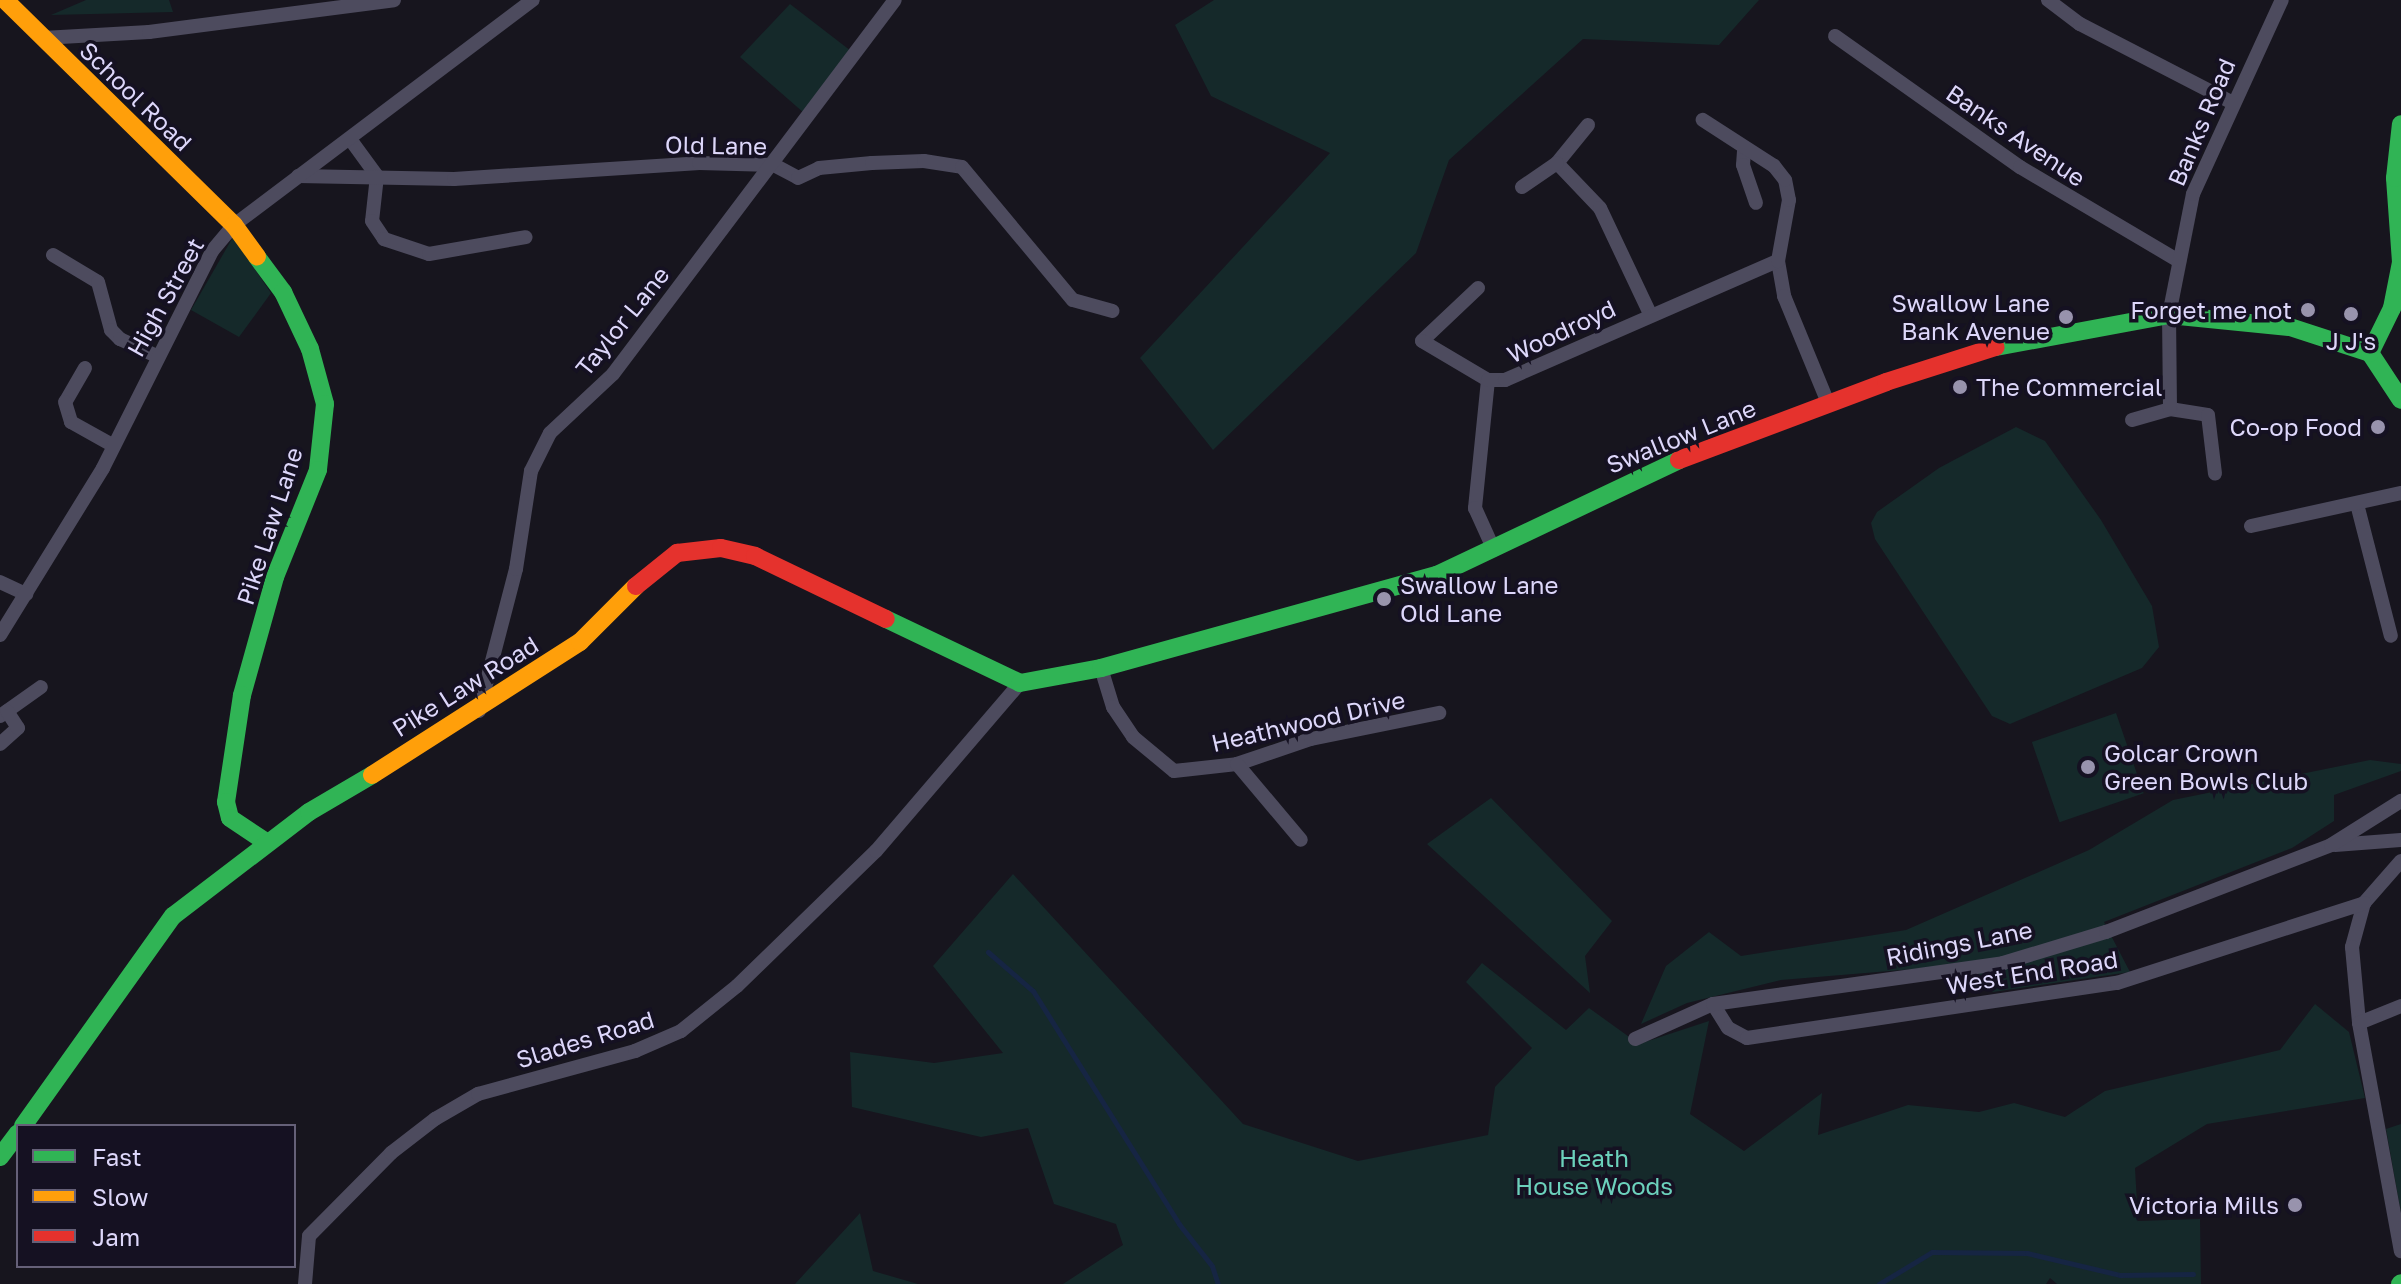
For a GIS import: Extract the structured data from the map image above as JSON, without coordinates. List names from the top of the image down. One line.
{"streets":{"street":["School Road","Banks Road","Banks Avenue","Old Lane","High Street","Taylor Lane","Woodroyd","Swallow Lane","Pike Law Lane","Pike Law Road","Heathwood Drive","Ridings Lane","West End Road","Slades Road"]},"crossings":[["School Road","High Street"],["School Road","Pike Law Lane"],["Banks Road","Banks Avenue"],["Banks Road","Swallow Lane"],["Old Lane","High Street"],["Old Lane","Taylor Lane"],["High Street","Pike Law Lane"],["Taylor Lane","Pike Law Road"],["Woodroyd","Swallow Lane"],["Swallow Lane","Pike Law Road"],["Swallow Lane","Heathwood Drive"],["Swallow Lane","Slades Road"],["Pike Law Lane","Pike Law Road"],["Pike Law Road","Slades Road"],["Ridings Lane","West End Road"]],"parks":["Heath House Woods"],"places":["Forget me not","J J's","Swallow Lane Bank Avenue","The Commercial","Co-op Food","Swallow Lane Old Lane","Golcar Crown Green Bowls Club","Victoria Mills"],"legend":["Fast","Slow","Jam"]}
